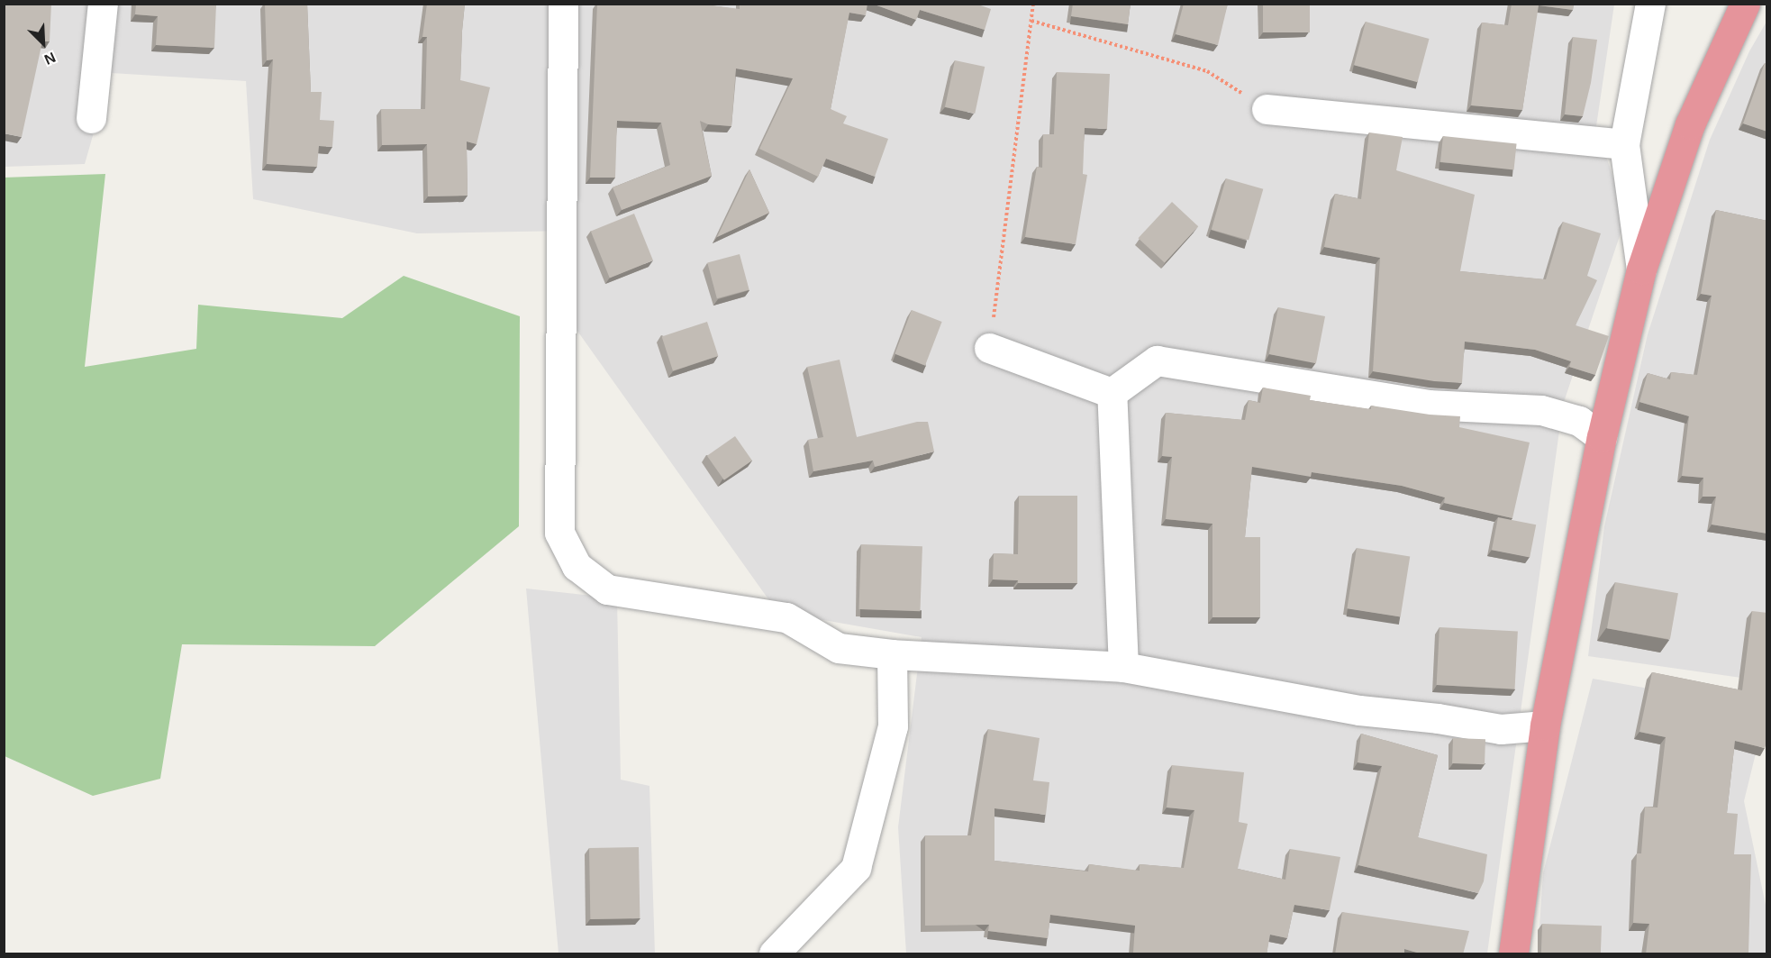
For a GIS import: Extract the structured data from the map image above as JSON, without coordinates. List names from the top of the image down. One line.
{"north":"bottom right"}
